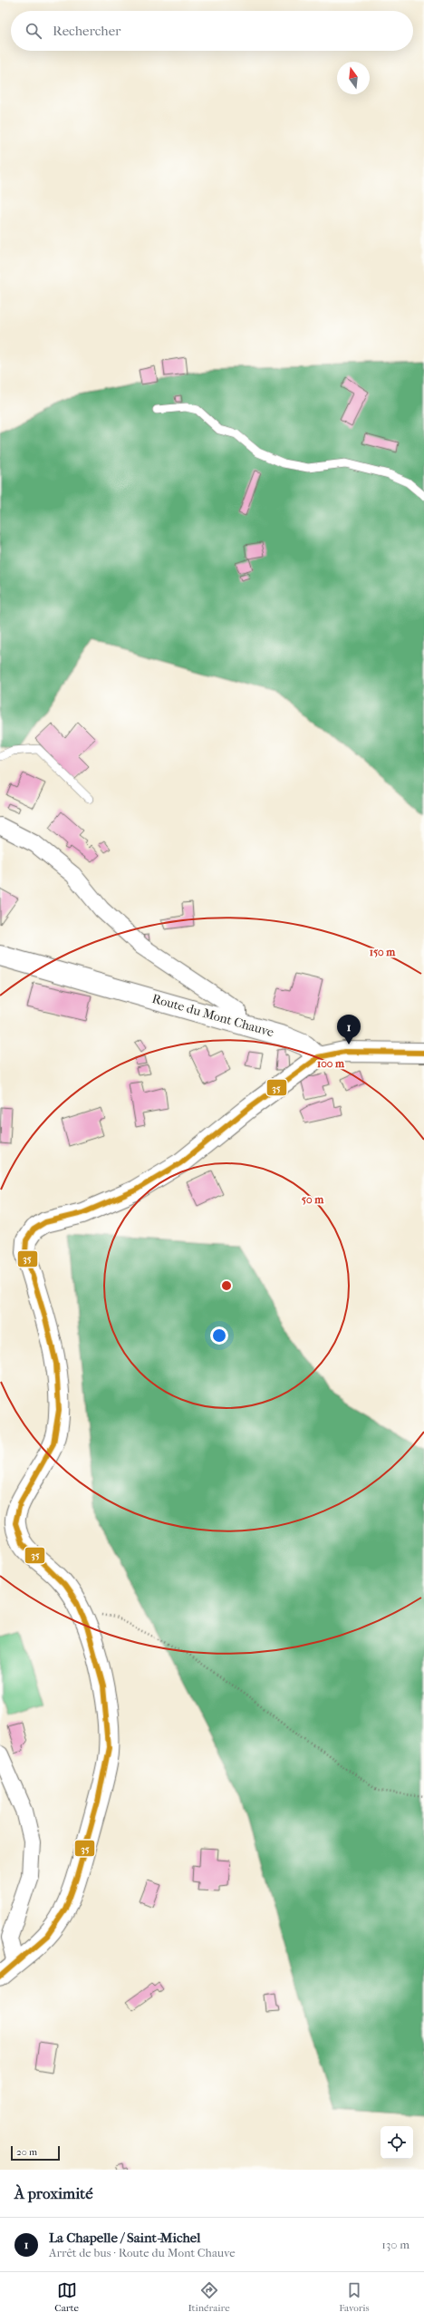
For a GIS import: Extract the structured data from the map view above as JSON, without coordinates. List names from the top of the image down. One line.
{"streets":{"street":["Route du Mont Chauve"]},"lines":["transit line 35"],"scale_bar":"20 m","north":"top","page":{"search":"Rechercher","pins":"1","scale":"20 m","heading":"À proximité","list":[{"mark":"1","name":"La Chapelle / Saint-Michel","note":"Arrêt de bus · Route du Mont Chauve","value":"130 m"}],"nav":["Carte","Itinéraire","Favoris"]},"rings":["150 m","100 m","50 m"]}
